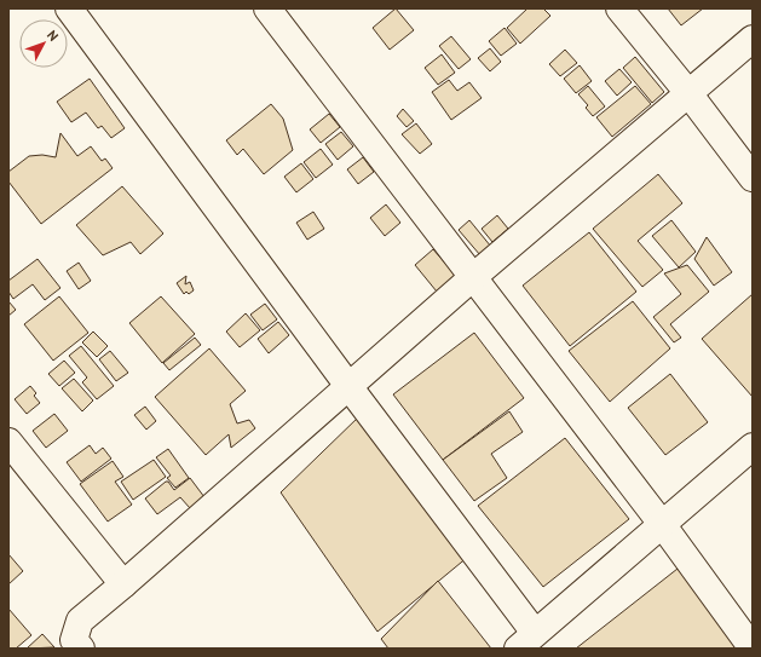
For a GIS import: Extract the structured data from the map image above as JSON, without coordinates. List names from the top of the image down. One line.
{"north":"top right"}
